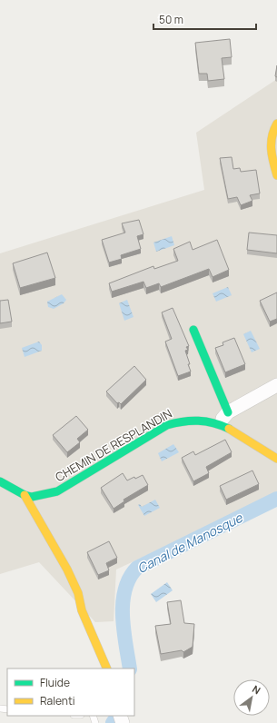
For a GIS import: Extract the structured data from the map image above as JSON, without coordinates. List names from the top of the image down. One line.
{"streets":{"street":["CHEMIN DE RESPLANDIN"]},"water":["Canal de Manosque"],"legend":["Fluide","Ralenti"],"scale_bar":"50 m","north":"top right"}
